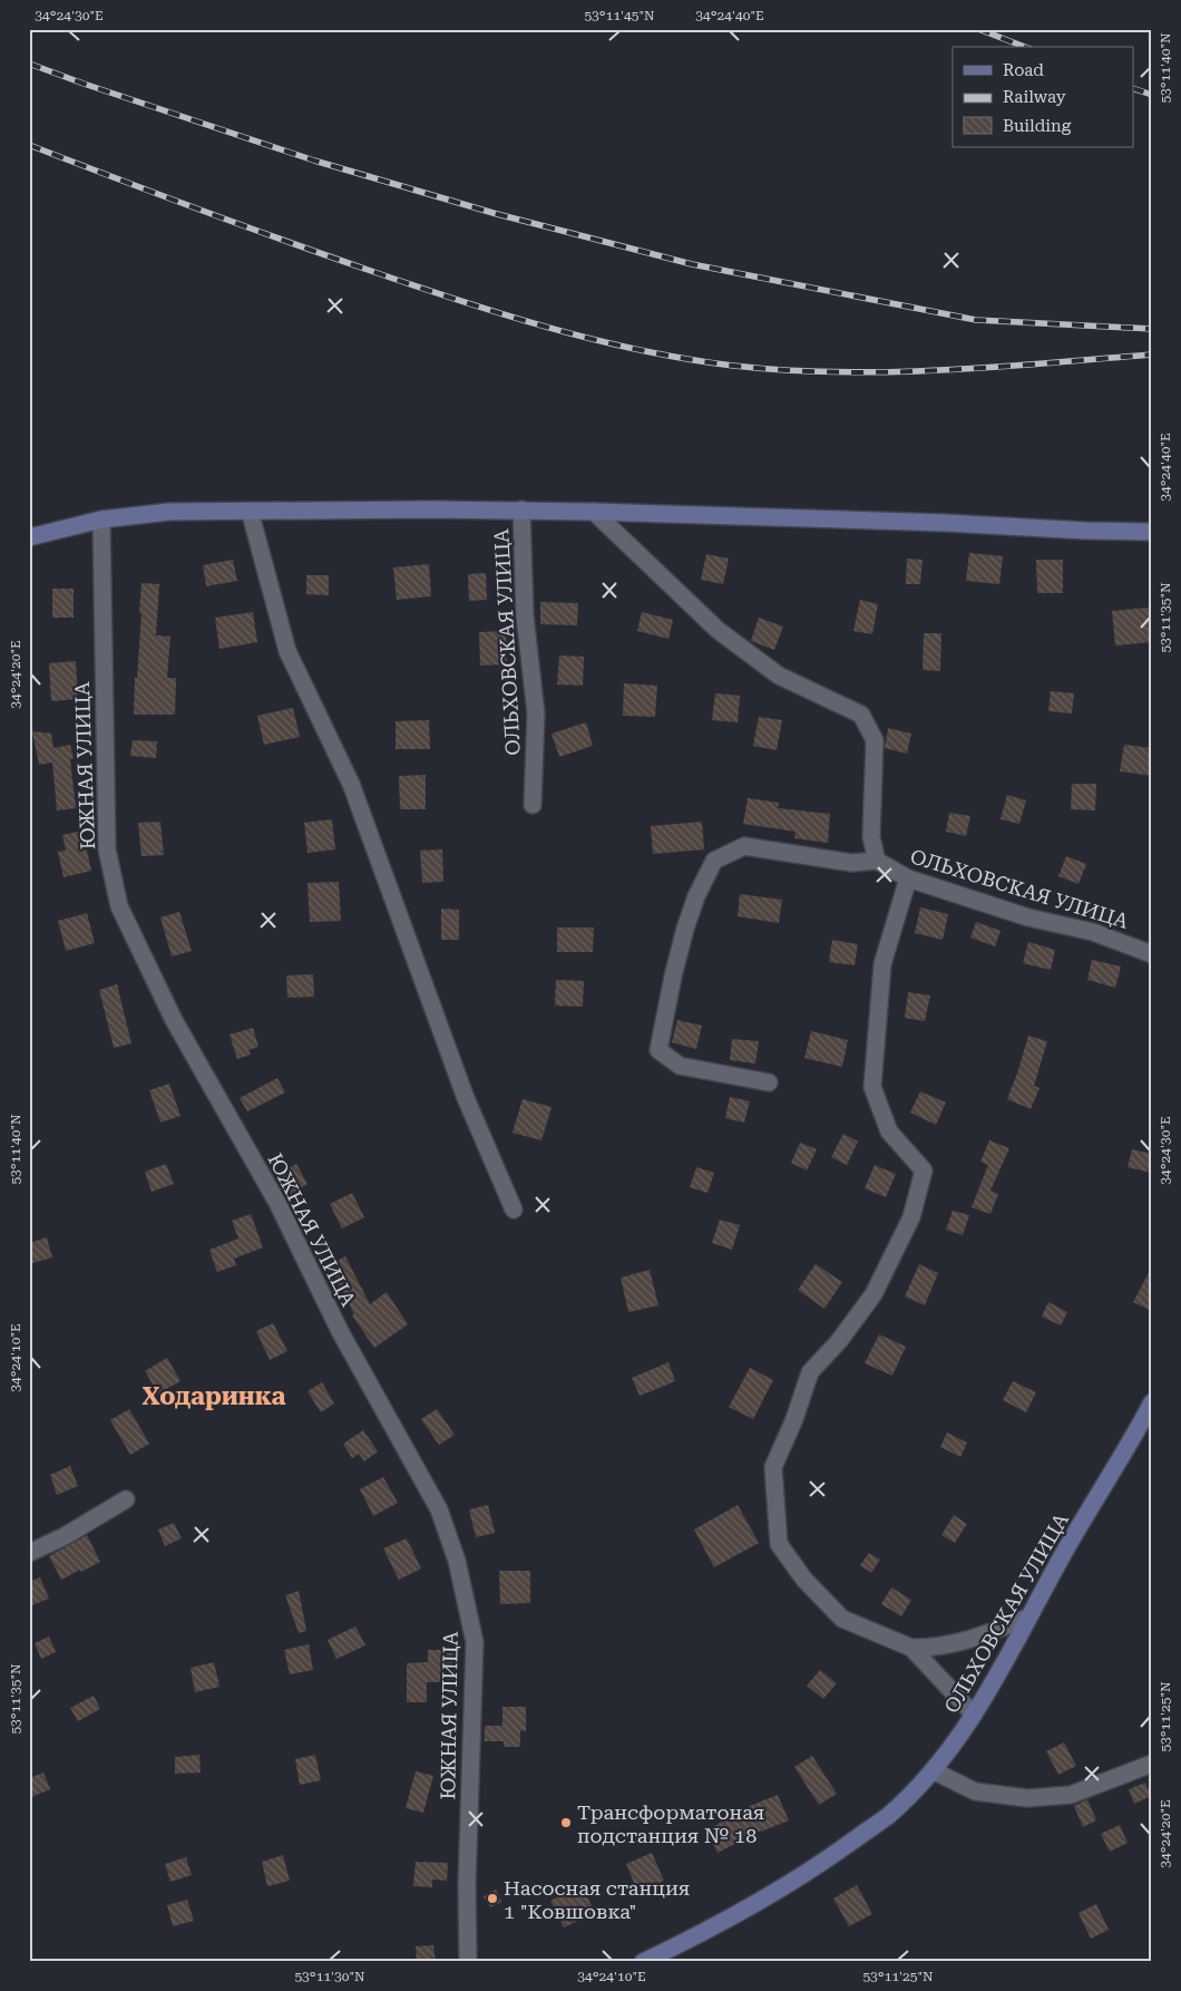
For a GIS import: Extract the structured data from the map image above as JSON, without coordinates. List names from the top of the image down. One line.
{"streets":{"street":["ОЛЬХОВСКАЯ УЛИЦА","ЮЖНАЯ УЛИЦА"]},"districts":["Ходаринка"],"places":["Трансформатоная подстанция № 18","Насосная станция 1 \"Ковшовка\""],"legend":["Road","Railway","Building"],"coordinates":["34°24'30\"E","53°11'45\"N","34°24'40\"E","53°11'40\"N","53°11'35\"N","34°24'20\"E","34°24'10\"E","53°11'25\"N","53°11'30\"N"]}
